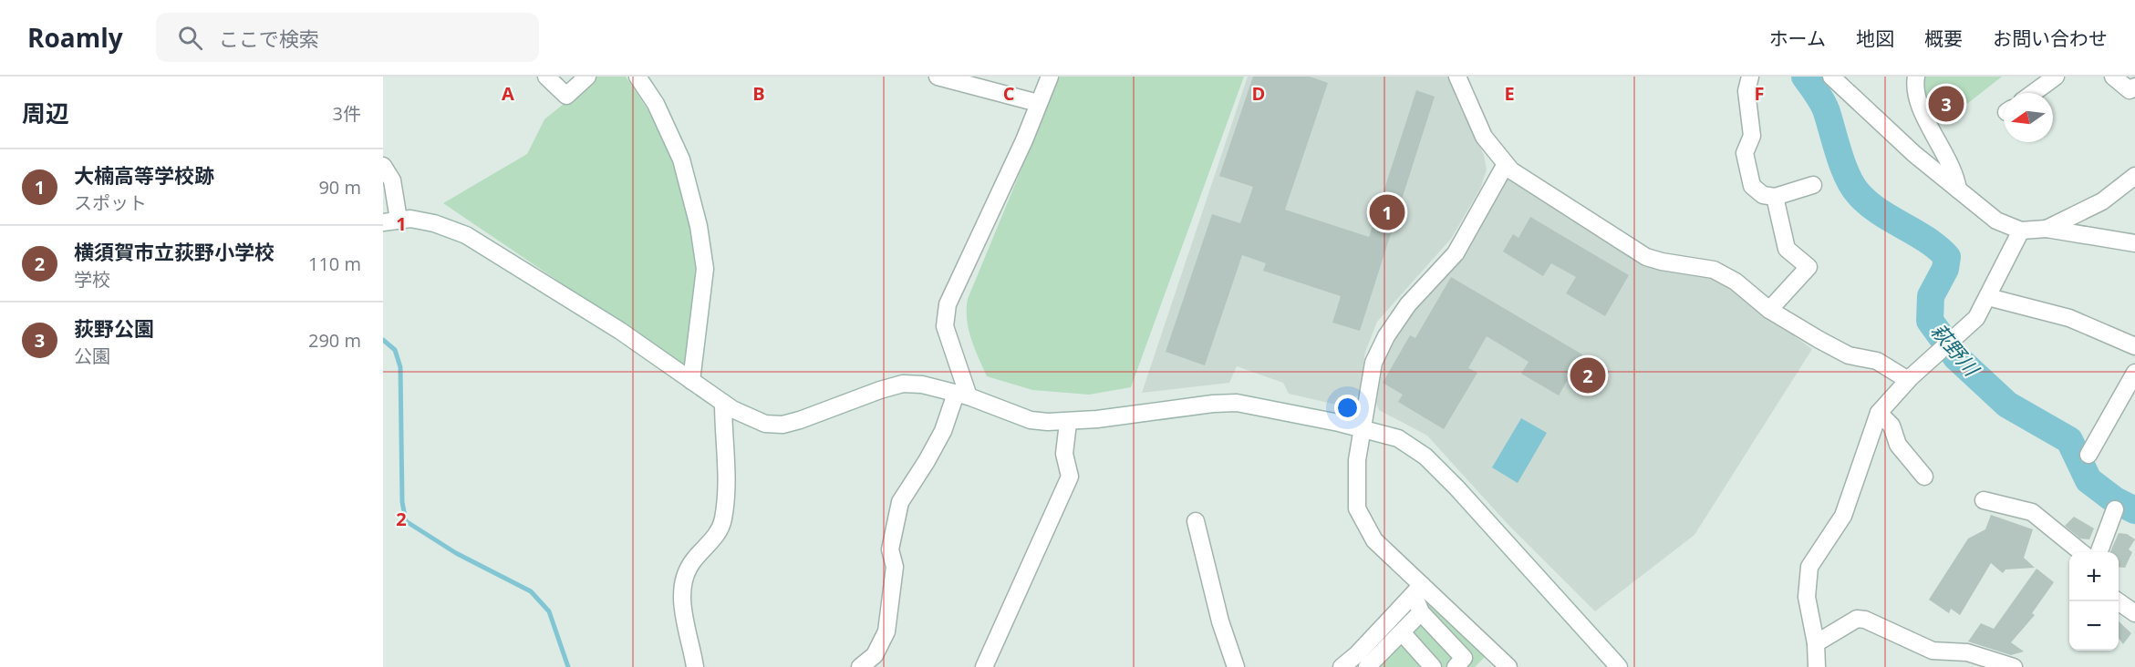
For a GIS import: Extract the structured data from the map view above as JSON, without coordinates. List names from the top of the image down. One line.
{"water":["萩野川"],"north":"left","page":{"header":"Roamly","search":"ここで検索","nav":["ホーム","地図","概要","お問い合わせ"],"heading":["周辺","3件"],"pins":["3","1","2"],"list":[{"mark":"1","name":"大楠高等学校跡","note":"スポット","value":"90 m"},{"mark":"2","name":"横須賀市立荻野小学校","note":"学校","value":"110 m"},{"mark":"3","name":"荻野公園","note":"公園","value":"290 m"}],"map_buttons":["+","−"]},"grid":{"columns":["A","B","C","D","E","F"],"rows":["1","2"]}}
